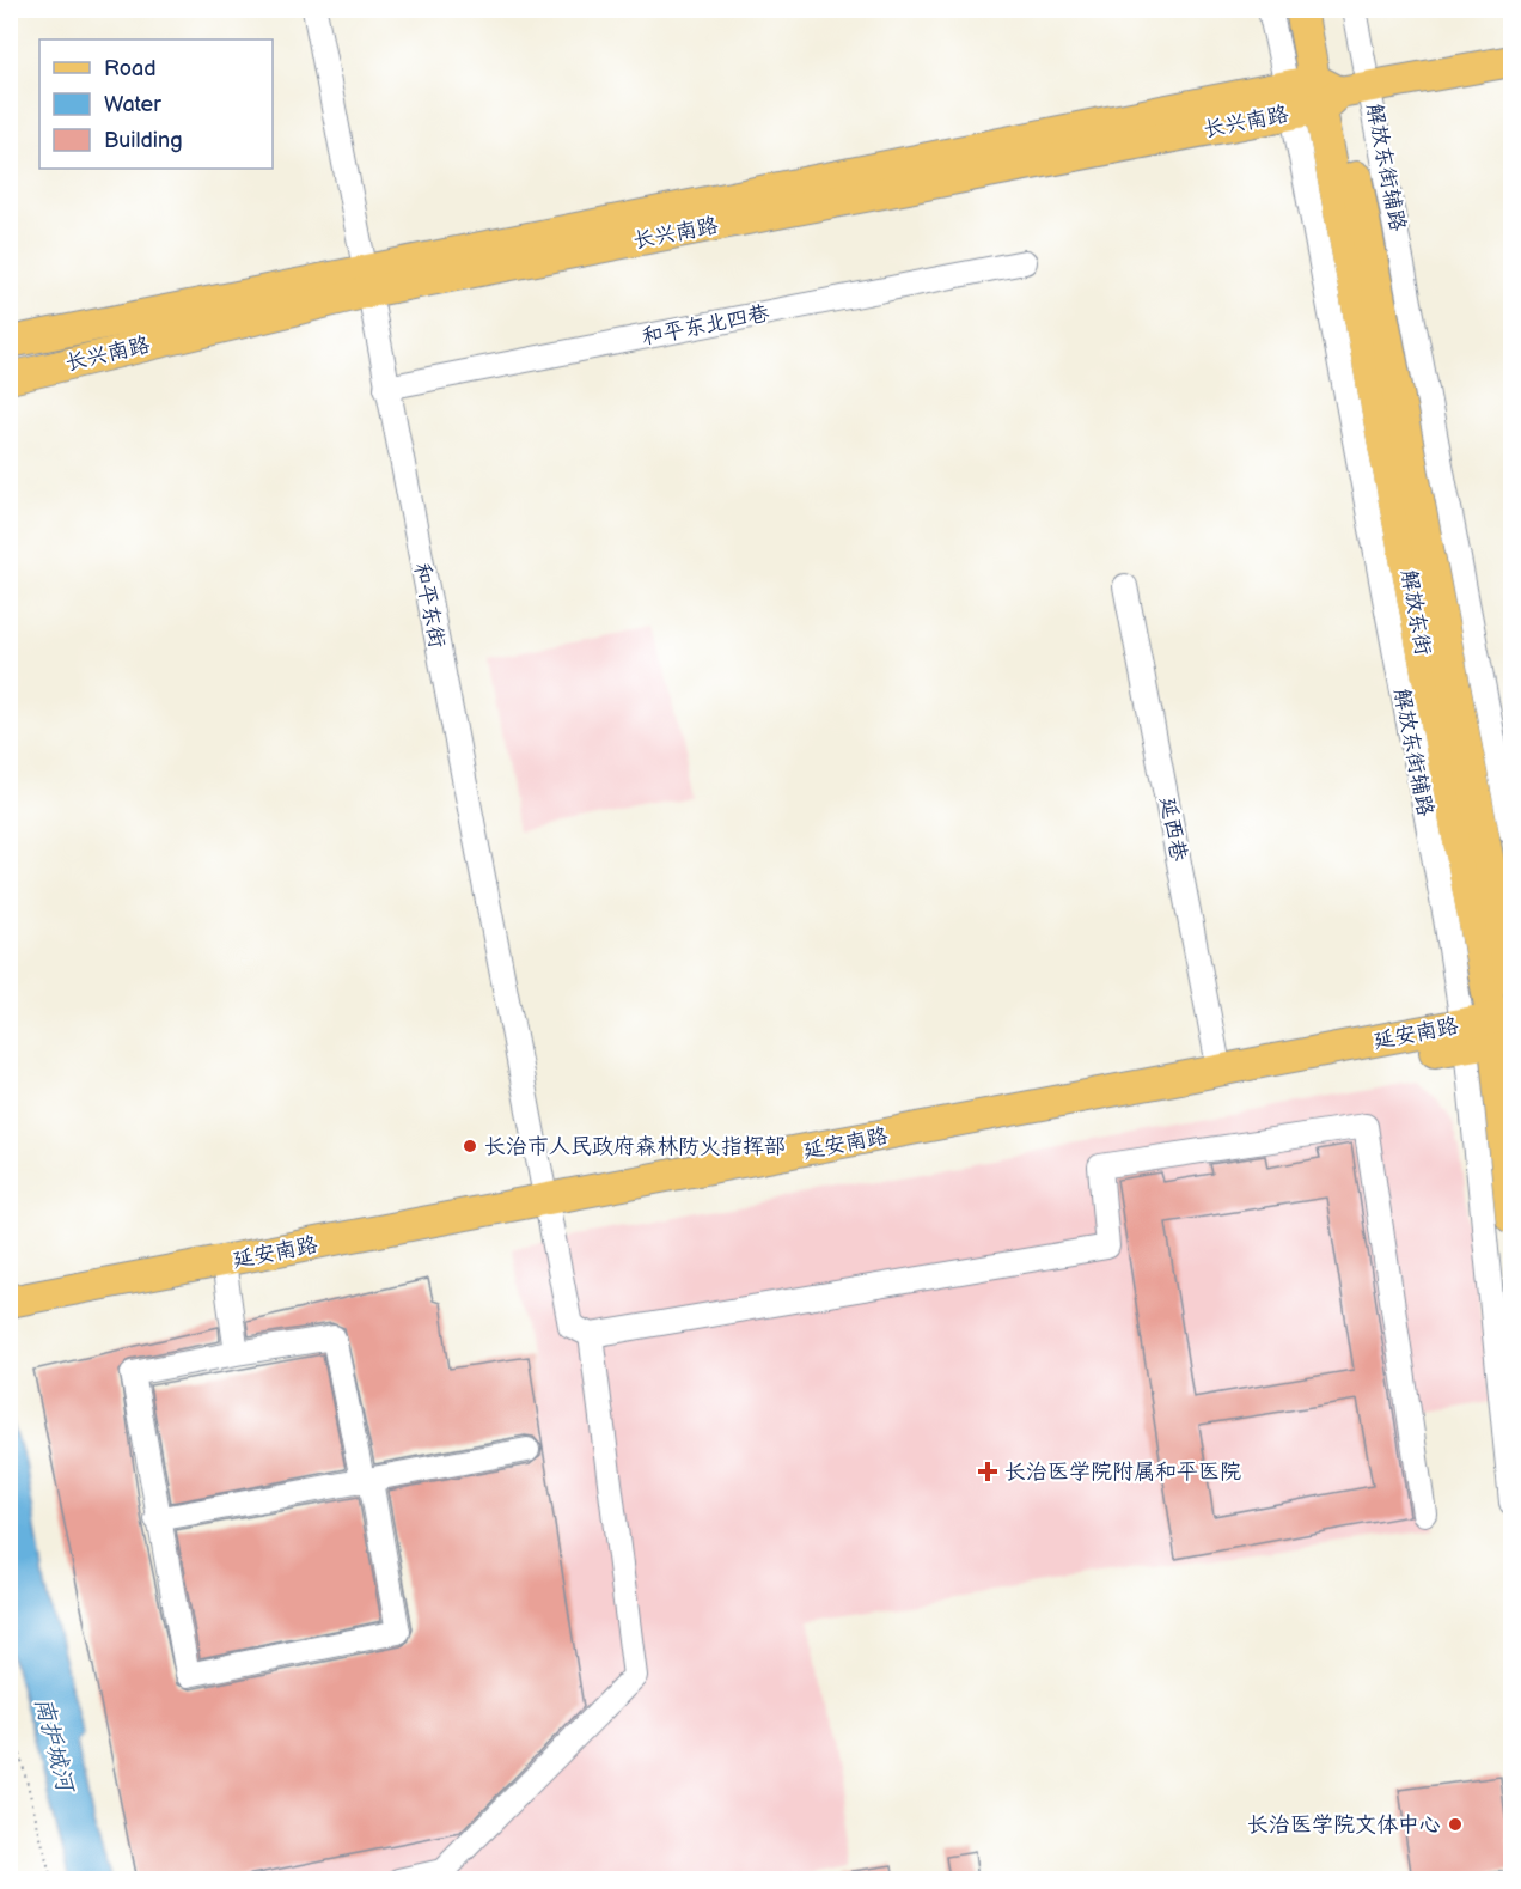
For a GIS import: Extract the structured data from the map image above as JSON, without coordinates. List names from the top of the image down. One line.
{"streets":{"main road":["长兴南路","解放东街","延安南路"],"street":["解放东街辅路","和平东北四巷","和平东街","延西巷"]},"crossings":[["长兴南路","解放东街辅路"],["长兴南路","和平东街"],["长兴南路","解放东街"],["解放东街辅路","解放东街"],["解放东街辅路","延安南路"],["和平东北四巷","和平东街"],["和平东街","延安南路"],["解放东街","延安南路"],["延西巷","延安南路"]],"water":["南护城河"],"places":{"other":["长治市人民政府森林防火指挥部","长治医学院文体中心"],"health":["长治医学院附属和平医院"]},"legend":["Road","Water","Building"]}
